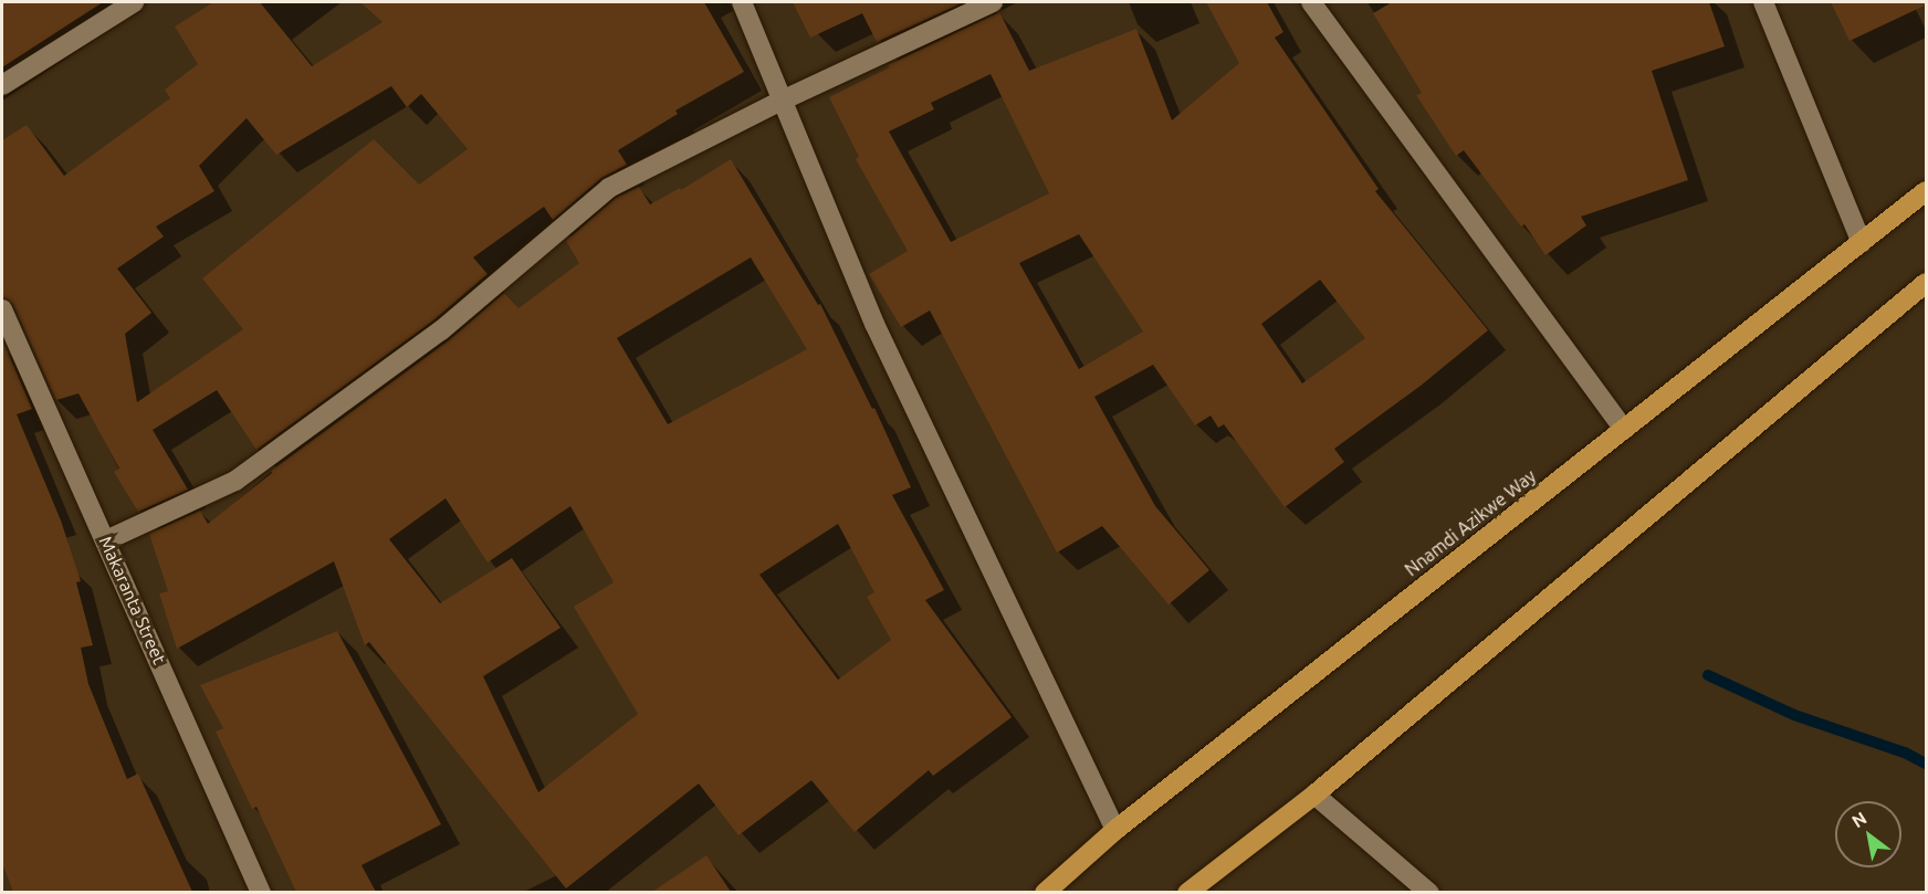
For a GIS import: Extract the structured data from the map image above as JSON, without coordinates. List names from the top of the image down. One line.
{"streets":{"highway":["Nnamdi Azikwe Way"],"street":["Makaranta Street"]},"north":"top left"}
